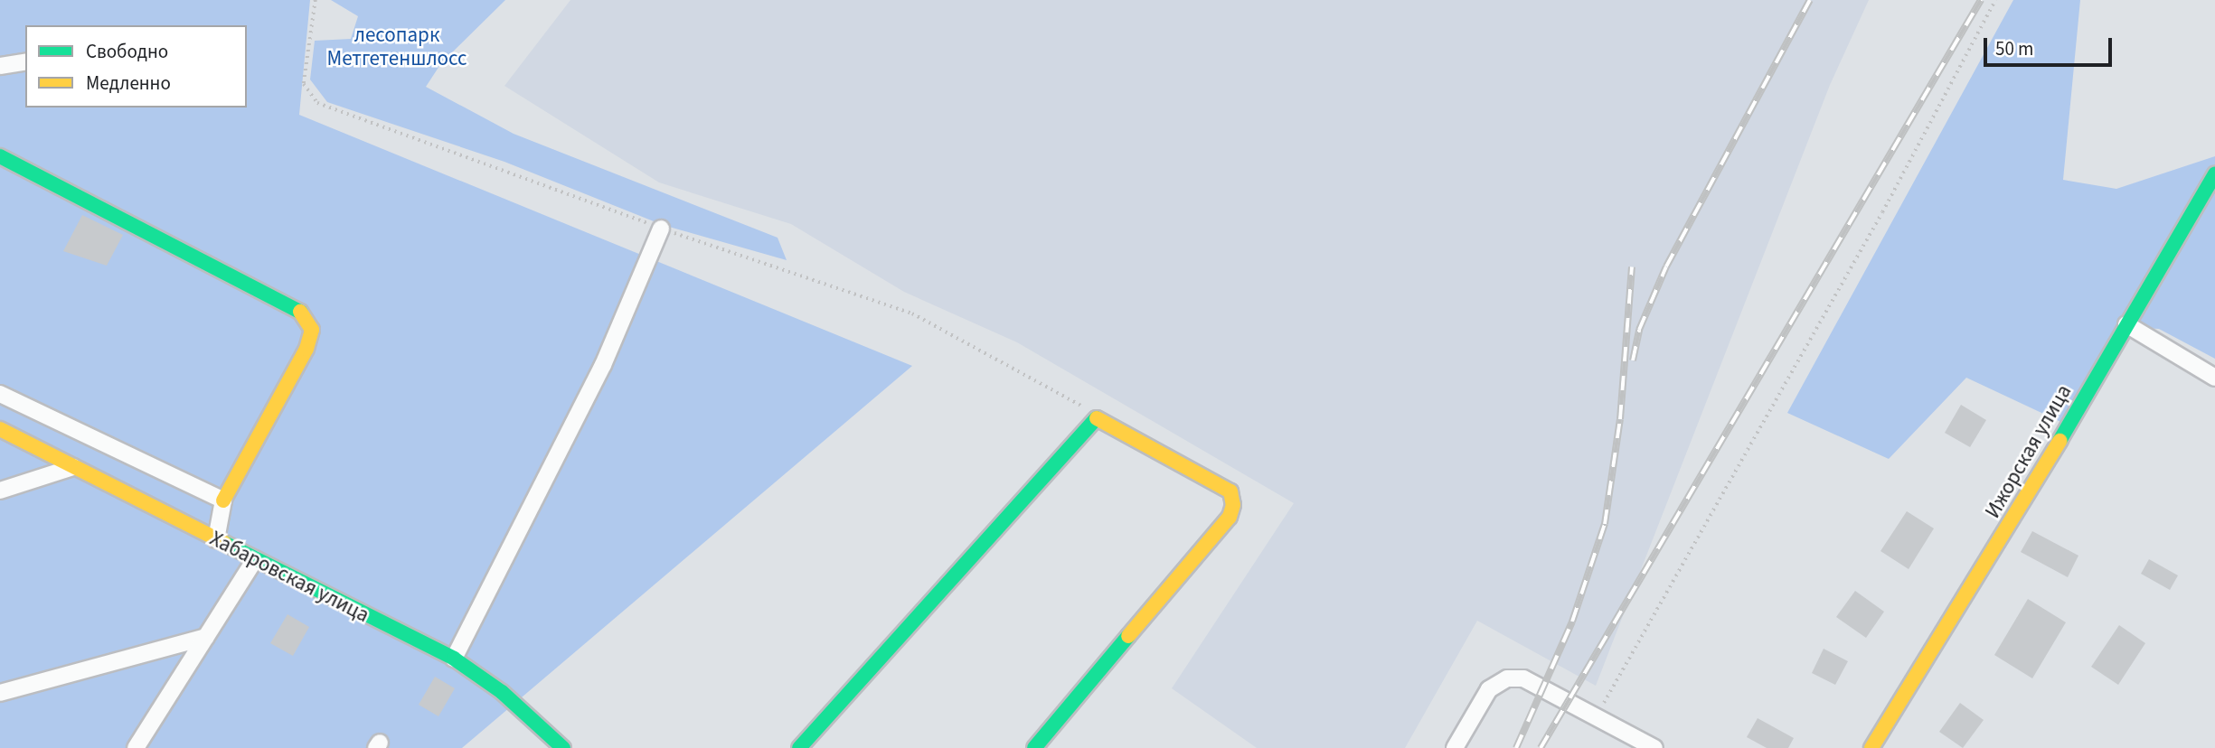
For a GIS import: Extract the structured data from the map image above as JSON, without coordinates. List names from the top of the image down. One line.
{"streets":{"street":["Ижорская улица","Хабаровская улица"]},"parks":["лесопарк Метгетеншлосс"],"legend":["Свободно","Медленно"],"scale_bar":"50 m"}
